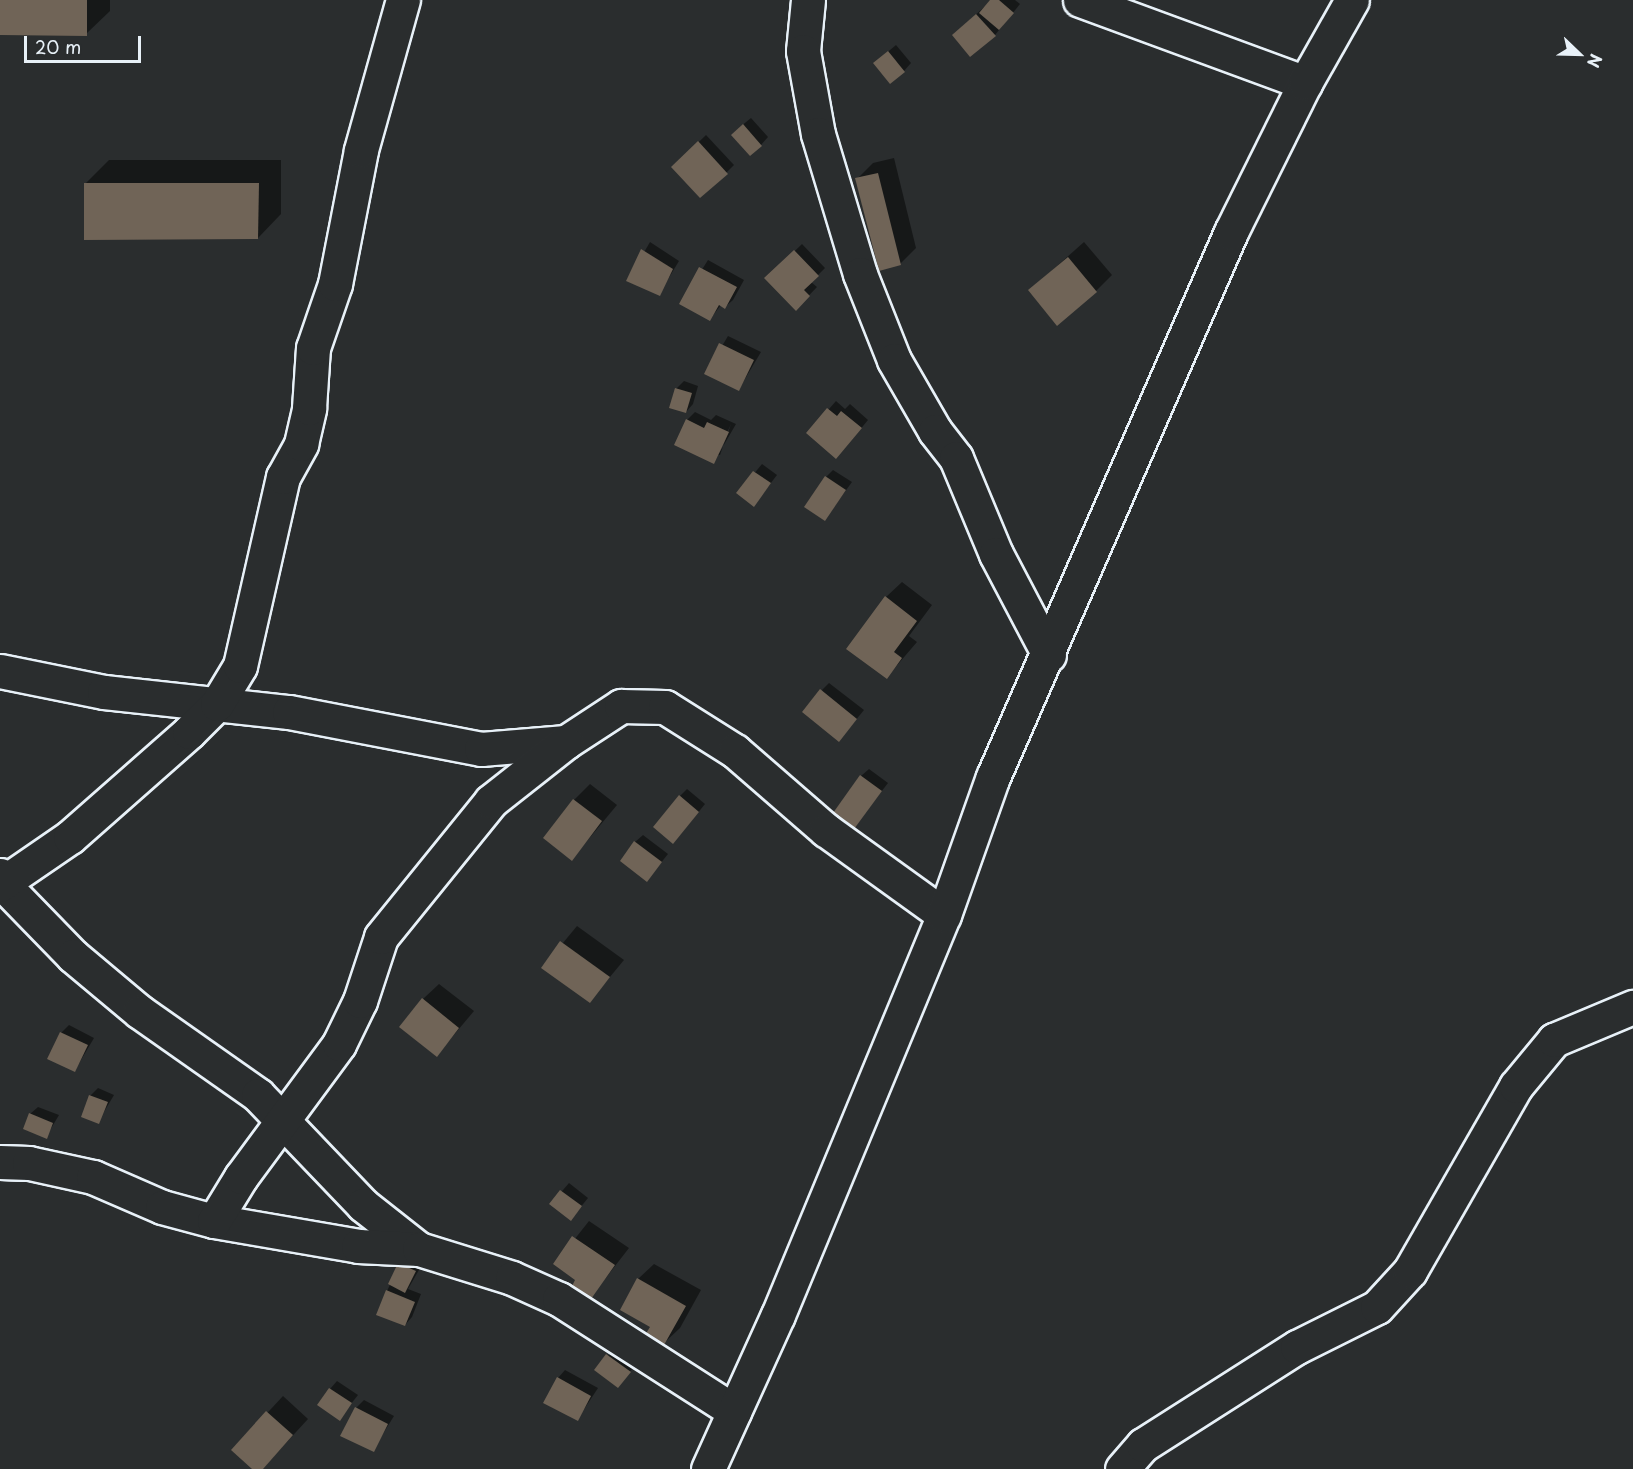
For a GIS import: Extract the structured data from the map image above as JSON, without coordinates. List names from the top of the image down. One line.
{"scale_bar":"20 m","north":"bottom right"}
